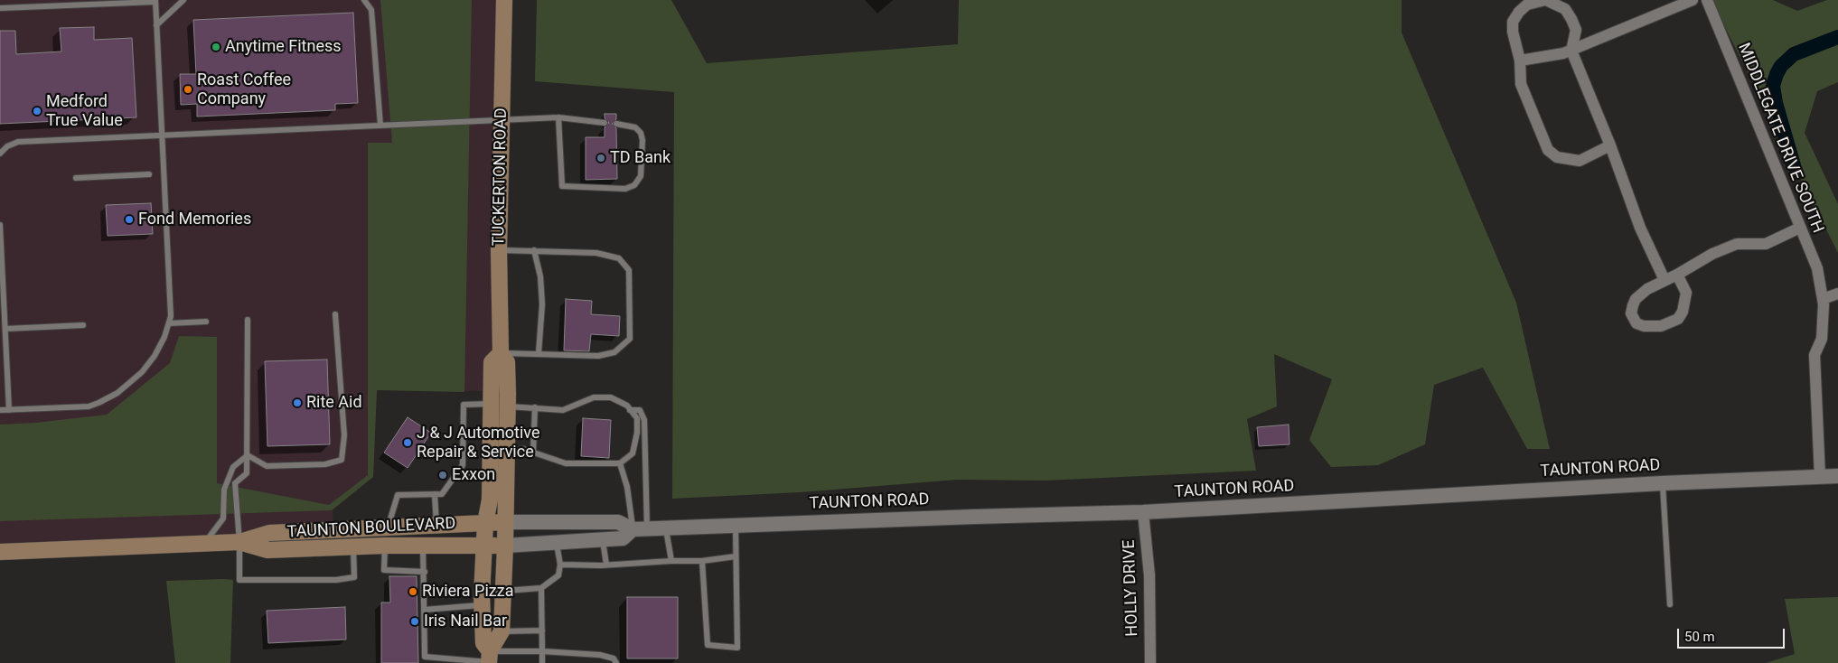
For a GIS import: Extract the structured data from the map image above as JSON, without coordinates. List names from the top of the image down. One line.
{"streets":{"main road":["TUCKERTON ROAD","TAUNTON BOULEVARD"],"street":["MIDDLEGATE DRIVE SOUTH","TAUNTON ROAD","HOLLY DRIVE"]},"crossings":[["MIDDLEGATE DRIVE SOUTH","TAUNTON ROAD"],["TUCKERTON ROAD","TAUNTON ROAD"],["TUCKERTON ROAD","TAUNTON BOULEVARD"],["TAUNTON ROAD","TAUNTON BOULEVARD"],["TAUNTON ROAD","HOLLY DRIVE"]],"places":["Anytime Fitness","Roast Coffee Company","Medford True Value","TD Bank","Fond Memories","Rite Aid","J & J Automotive Repair & Service","Exxon","Riviera Pizza","Iris Nail Bar"],"scale_bar":"50 m"}
